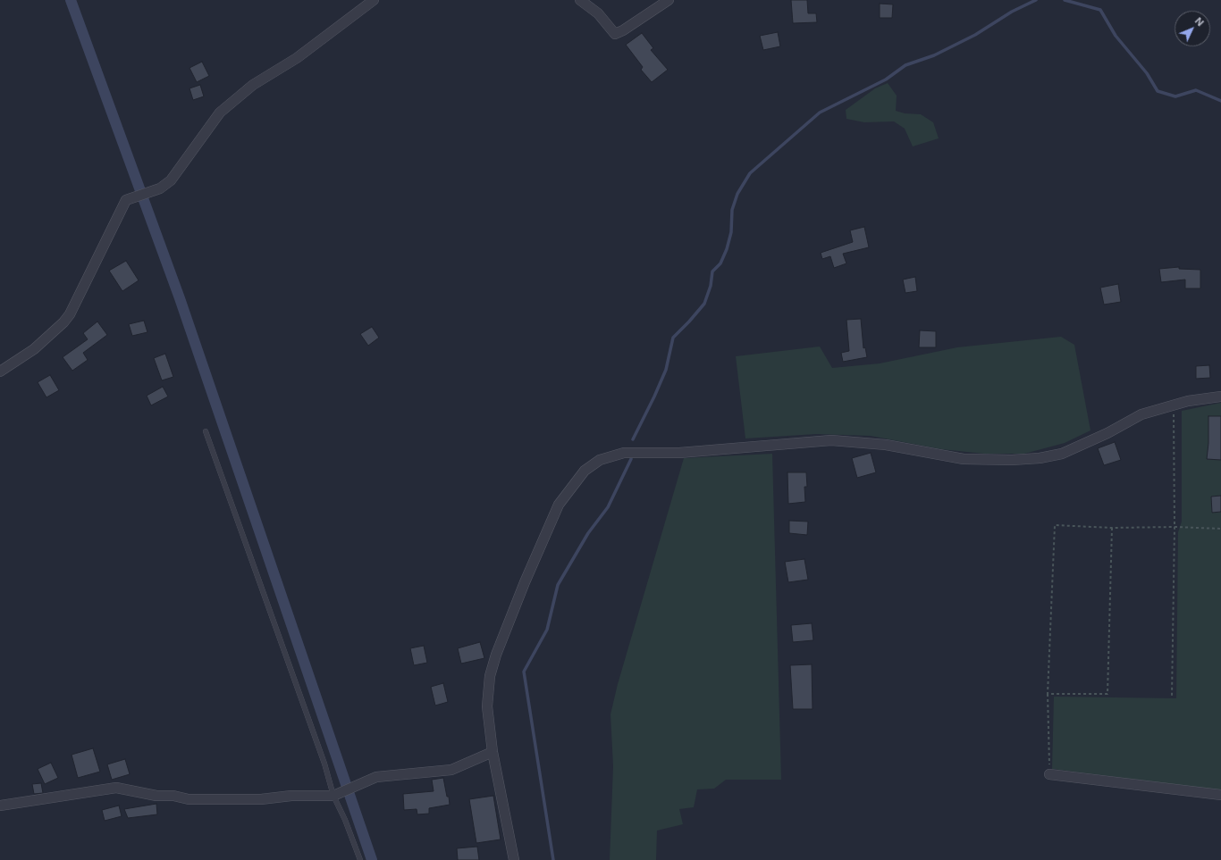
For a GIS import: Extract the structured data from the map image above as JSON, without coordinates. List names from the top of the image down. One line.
{"north":"top right"}
